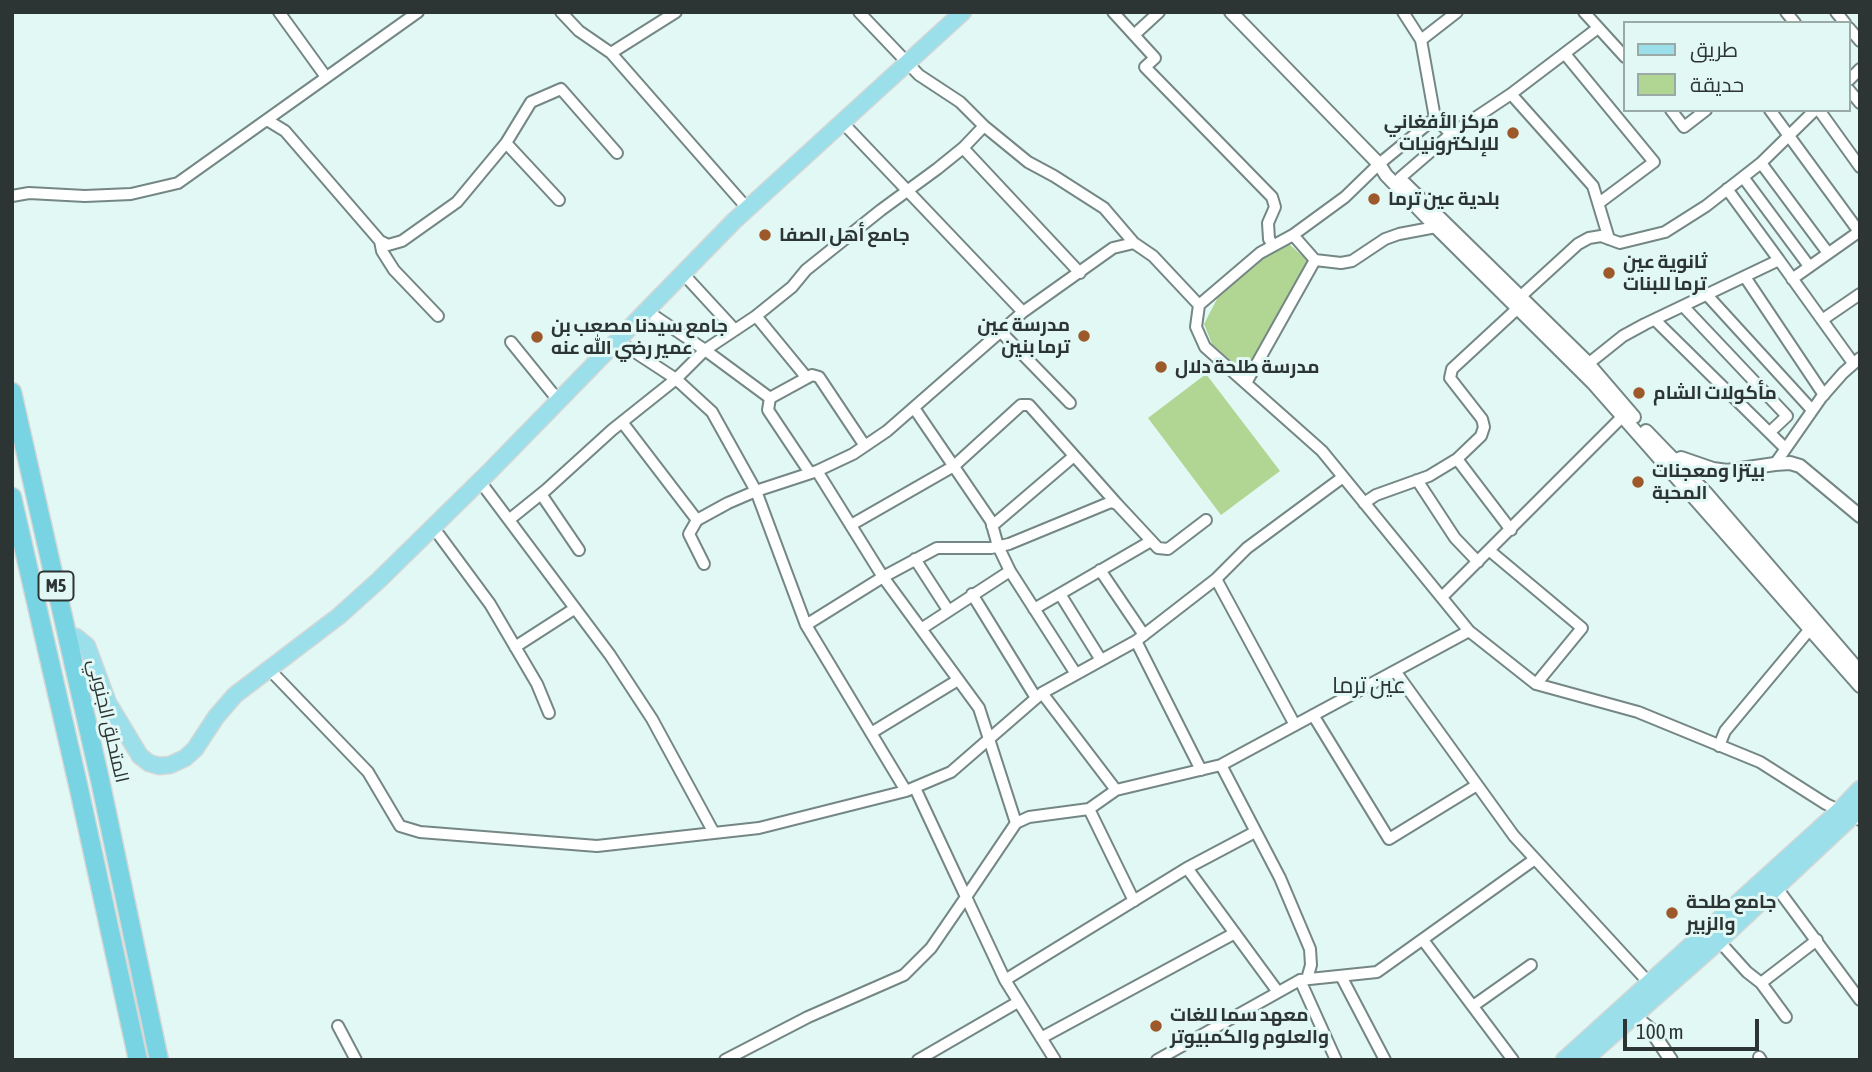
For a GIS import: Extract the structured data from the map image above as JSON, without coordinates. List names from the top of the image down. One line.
{"streets":{"highway":["M5","المتحلق الجنوبي"]},"districts":["عين ترما"],"places":["مركز الأفغاني للإلكترونيات","بلدية عين ترما","جامع أهل الصفا","ثانوية عين ترما للبنات","مدرسة عين ترما بنين","جامع سيدنا مصعب بن عمير رضي الله عنه","مدرسة طلحة دلال","مأكولات الشام","بيتزا ومعجنات المحبة","جامع طلحة والزبير","معهد سما للغات والعلوم والكمبيوتر"],"legend":["طريق","حديقة"],"scale_bar":"100 m"}
